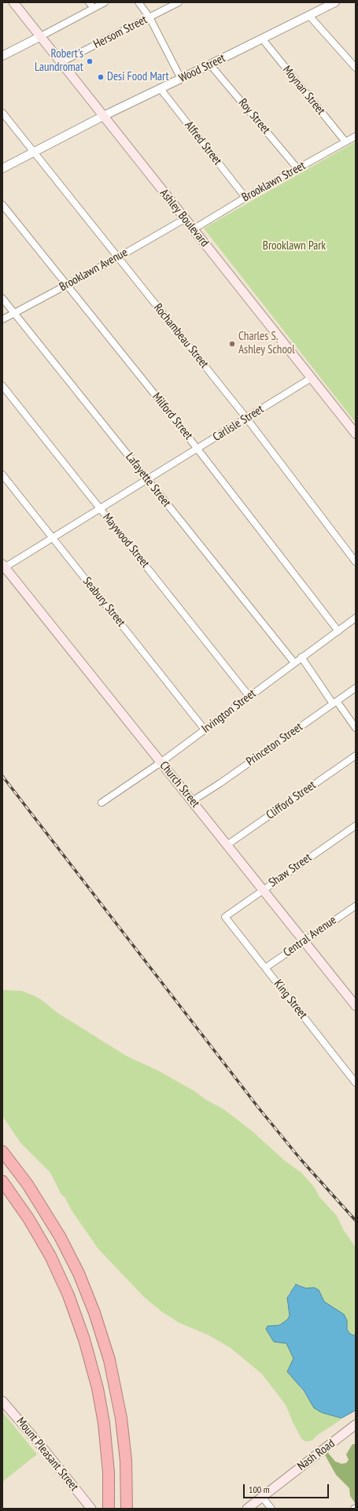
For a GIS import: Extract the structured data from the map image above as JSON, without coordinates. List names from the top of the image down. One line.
{"streets":{"main road":["Ashley Boulevard","Church Street","Mount Pleasant Street","Nash Road"],"street":["Hersom Street","Wood Street","Moynan Street","Roy Street","Alfred Street","Brooklawn Street","Brooklawn Avenue","Rochambeau Street","Milford Street","Carlisle Street","Lafayette Street","Maywood Street","Seabury Street","Irvington Street","Princeton Street","Clifford Street","Shaw Street","Central Avenue","King Street"]},"crossings":[["Hersom Street","Ashley Boulevard"],["Wood Street","Moynan Street"],["Wood Street","Roy Street"],["Wood Street","Alfred Street"],["Wood Street","Ashley Boulevard"],["Wood Street","Rochambeau Street"],["Moynan Street","Brooklawn Street"],["Roy Street","Brooklawn Street"],["Alfred Street","Brooklawn Street"],["Brooklawn Street","Ashley Boulevard"],["Ashley Boulevard","Brooklawn Avenue"],["Ashley Boulevard","Carlisle Street"],["Brooklawn Avenue","Rochambeau Street"],["Brooklawn Avenue","Milford Street"],["Brooklawn Avenue","Lafayette Street"],["Rochambeau Street","Carlisle Street"],["Milford Street","Carlisle Street"],["Milford Street","Irvington Street"],["Carlisle Street","Lafayette Street"],["Carlisle Street","Maywood Street"],["Carlisle Street","Seabury Street"],["Carlisle Street","Church Street"],["Lafayette Street","Irvington Street"],["Maywood Street","Irvington Street"],["Seabury Street","Irvington Street"],["Irvington Street","Church Street"],["Princeton Street","Church Street"],["Church Street","Clifford Street"],["Church Street","Shaw Street"],["Church Street","Central Avenue"],["Shaw Street","King Street"],["Central Avenue","King Street"]],"parks":["Brooklawn Park"],"places":["Robert's Laundromat","Desi Food Mart","Charles S. Ashley School"],"scale_bar":"100 m"}
